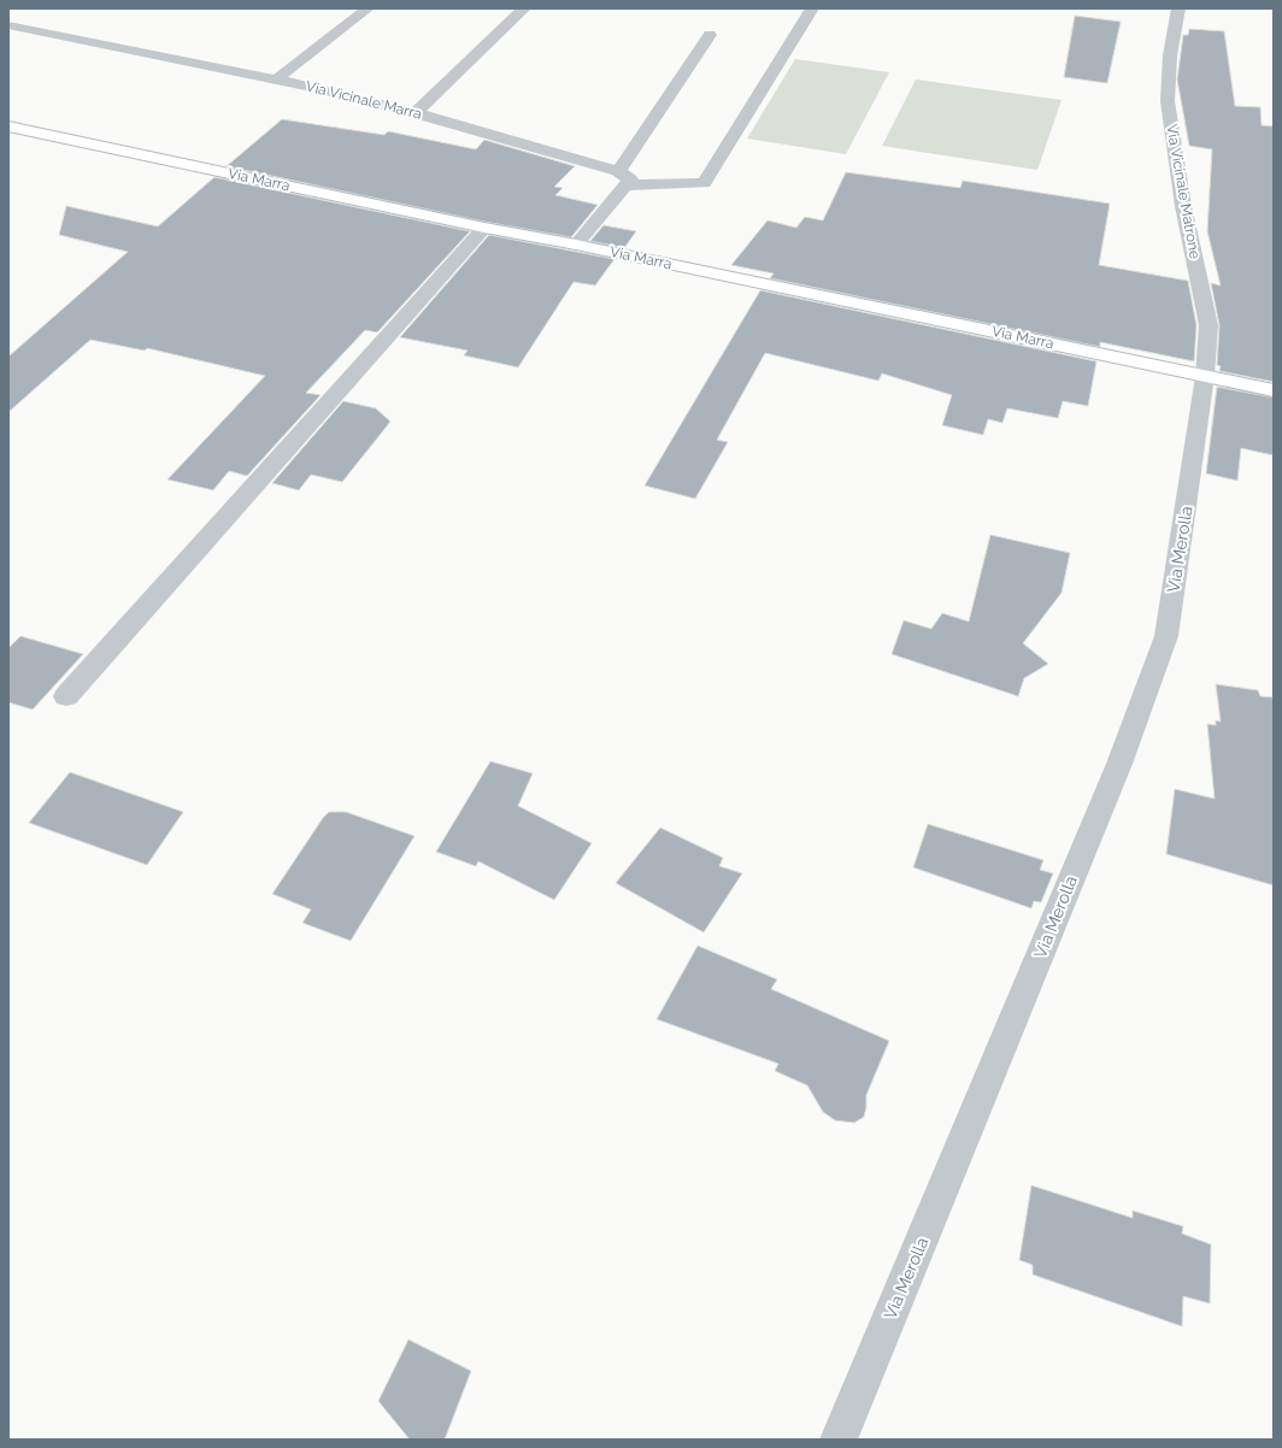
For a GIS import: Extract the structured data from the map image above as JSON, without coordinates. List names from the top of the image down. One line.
{"streets":{"main road":["Via Marra"],"street":["Via Vicinale Marra","Via Vicinale Matrone","Via Merolla"]},"crossings":[["Via Marra","Via Vicinale Matrone"],["Via Marra","Via Merolla"],["Via Vicinale Matrone","Via Merolla"]]}
